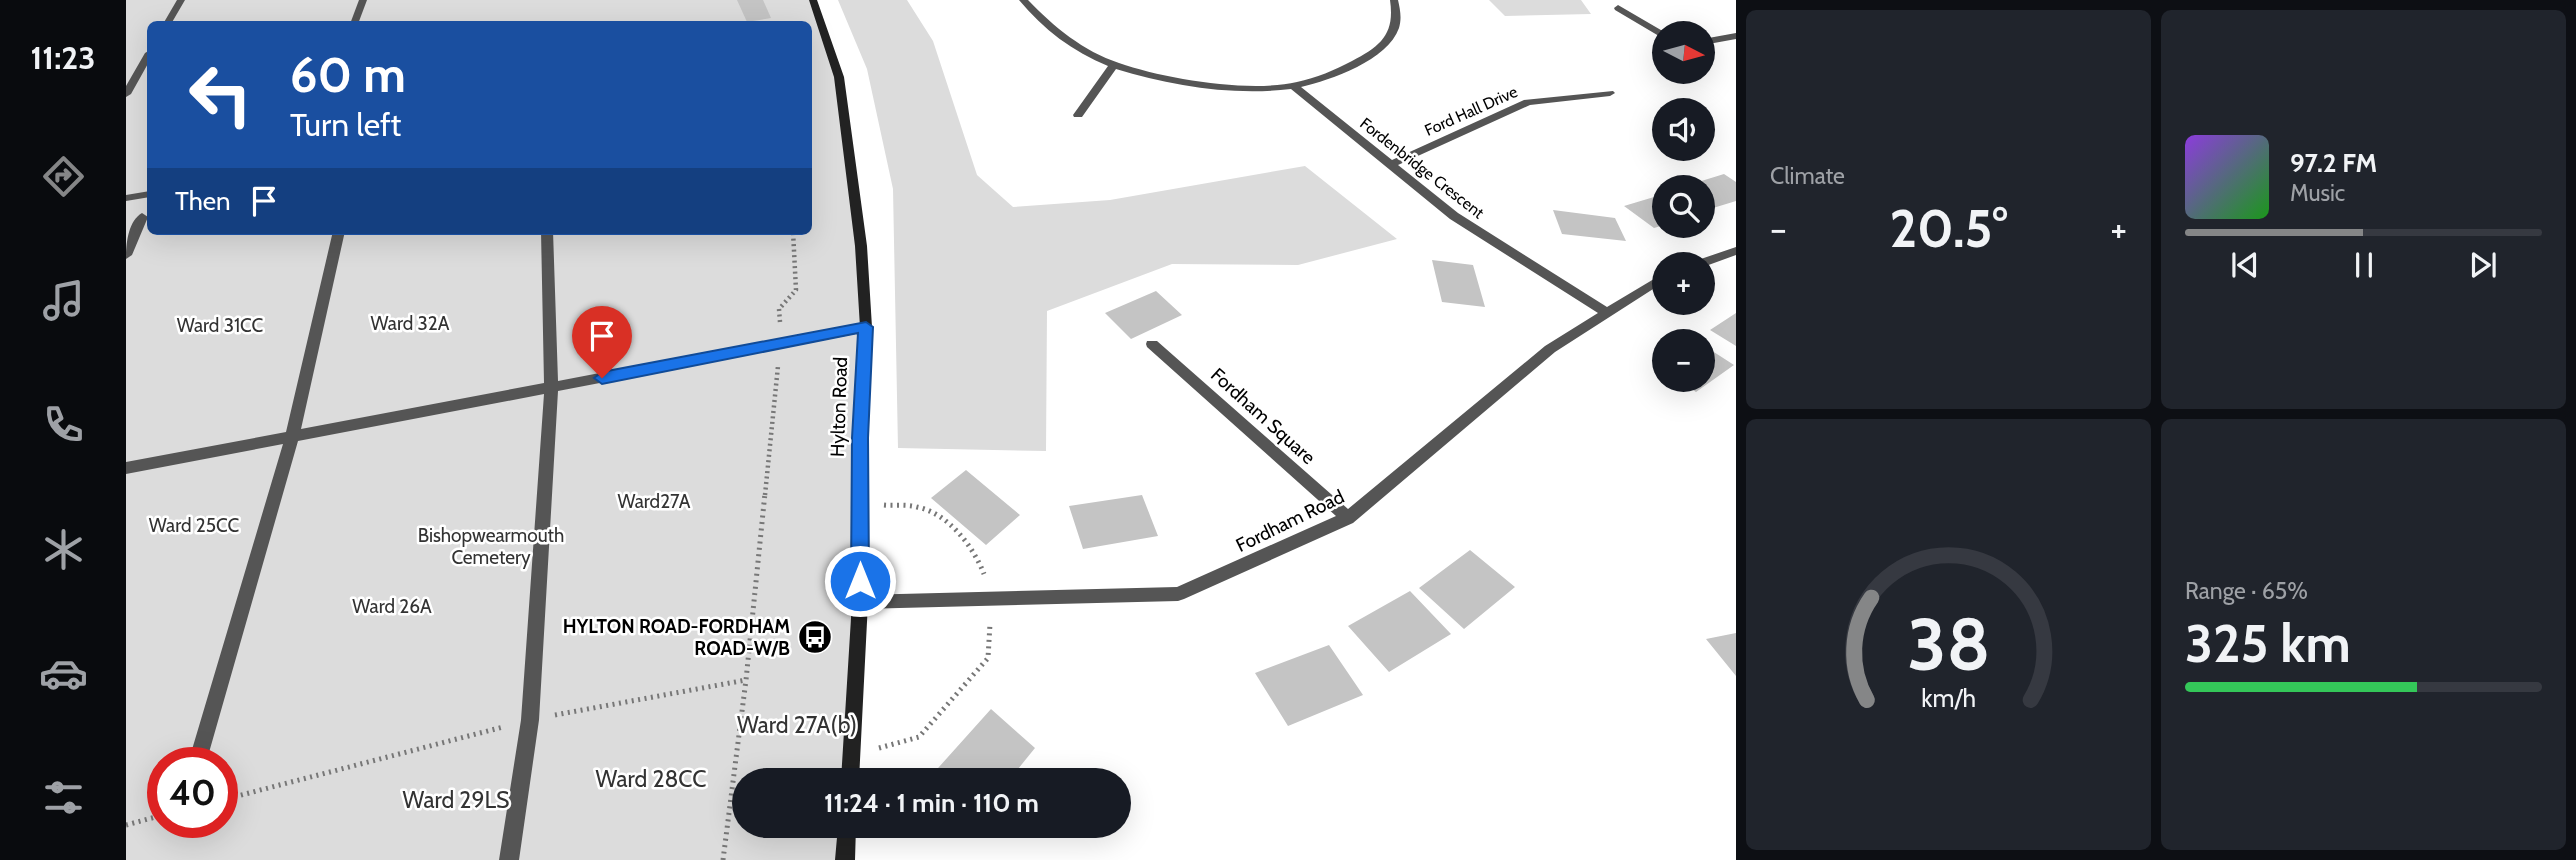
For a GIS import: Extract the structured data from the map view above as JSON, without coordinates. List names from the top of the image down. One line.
{"streets":{"street":["Ford Hall Drive","Fordenbridge Crescent","Hylton Road","Fordham Square","Fordham Road"]},"crossings":[["Ford Hall Drive","Fordenbridge Crescent"],["Fordenbridge Crescent","Fordham Road"],["Hylton Road","Fordham Road"],["Fordham Square","Fordham Road"]],"parks":["Ward 32A","Ward 31CC","Ward27A","Ward 25CC","Bishopwearmouth Cemetery","Ward 26A","Ward 27A(b)","Ward 28CC","Ward 29LS"],"places":{"bus stop":["HYLTON ROAD-FORDHAM ROAD-W/B"]},"north":"right","page":{"tabs":"11:23","tile":["Climate",["Range · 65%","325 km"]],"map_buttons":["+","−"],"turn":["60 m","Turn left"],"song":["97.2 FM","Music"],"then":"Then","heat":["−","20.5°","+"],"limit":"40","trip":"11:24 · 1 min · 110 m","gauge":["38","km/h"]}}
